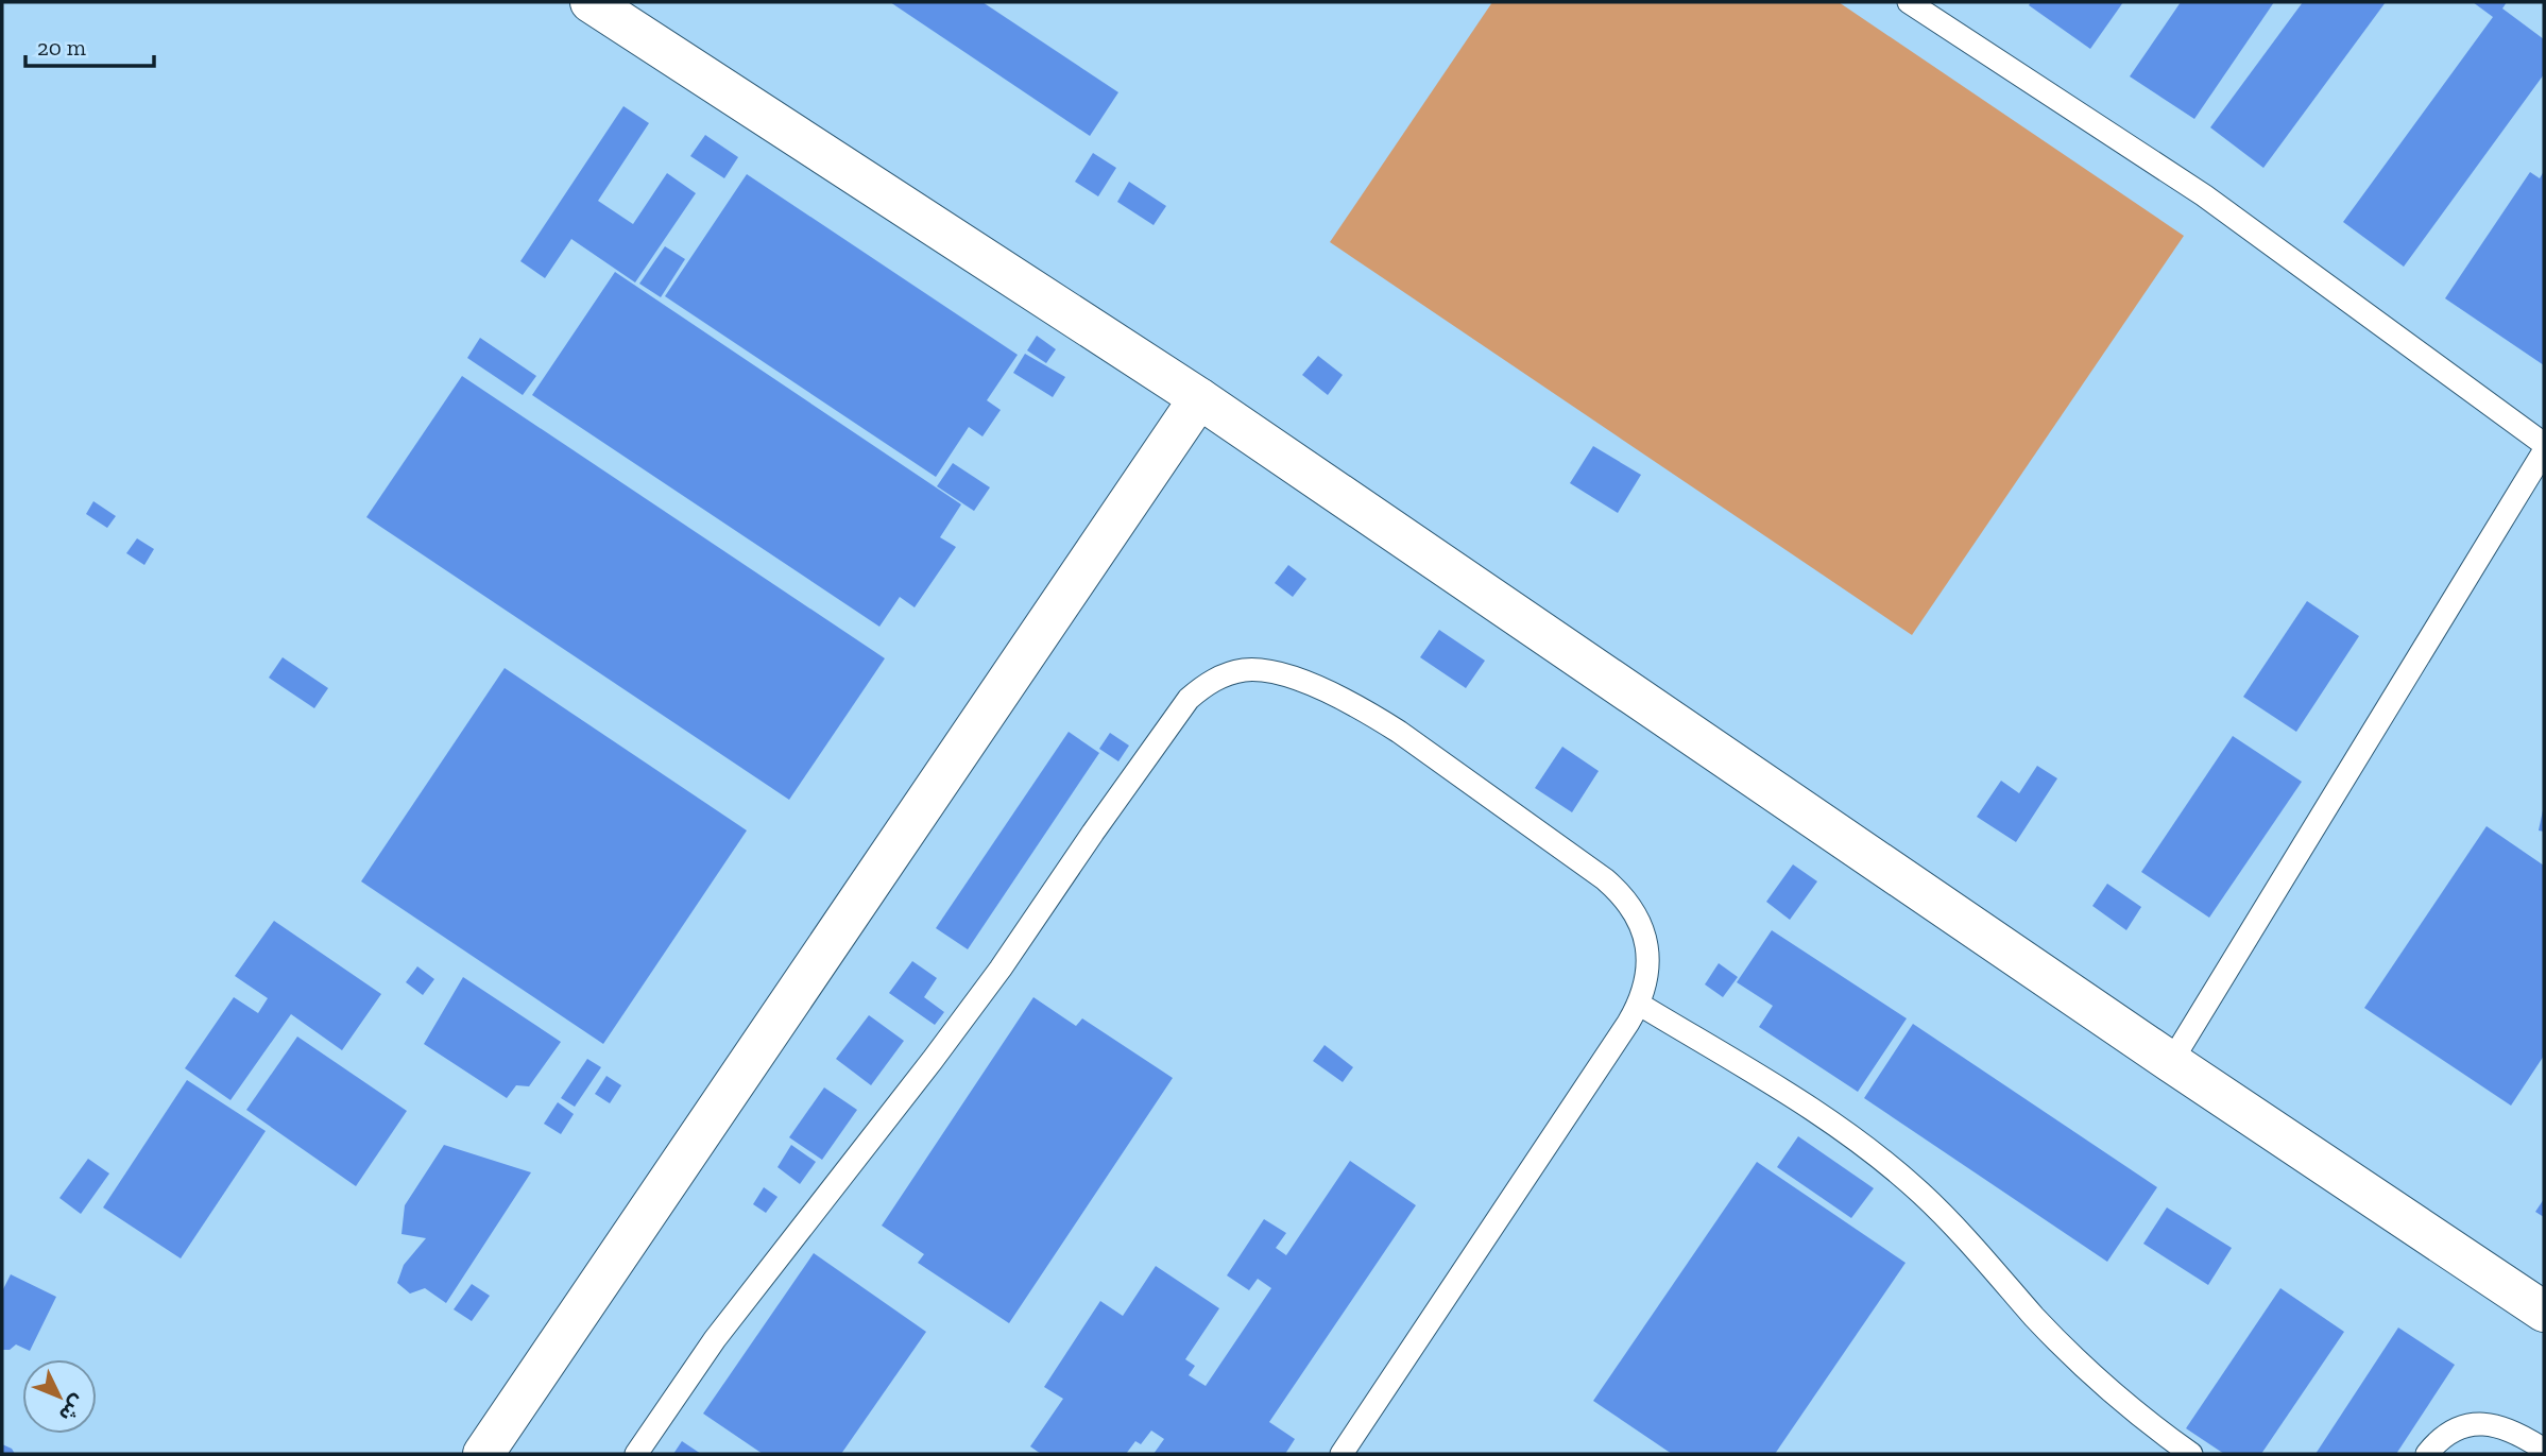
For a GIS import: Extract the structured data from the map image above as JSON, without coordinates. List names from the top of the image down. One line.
{"scale_bar":"20 m","north":"bottom right"}
